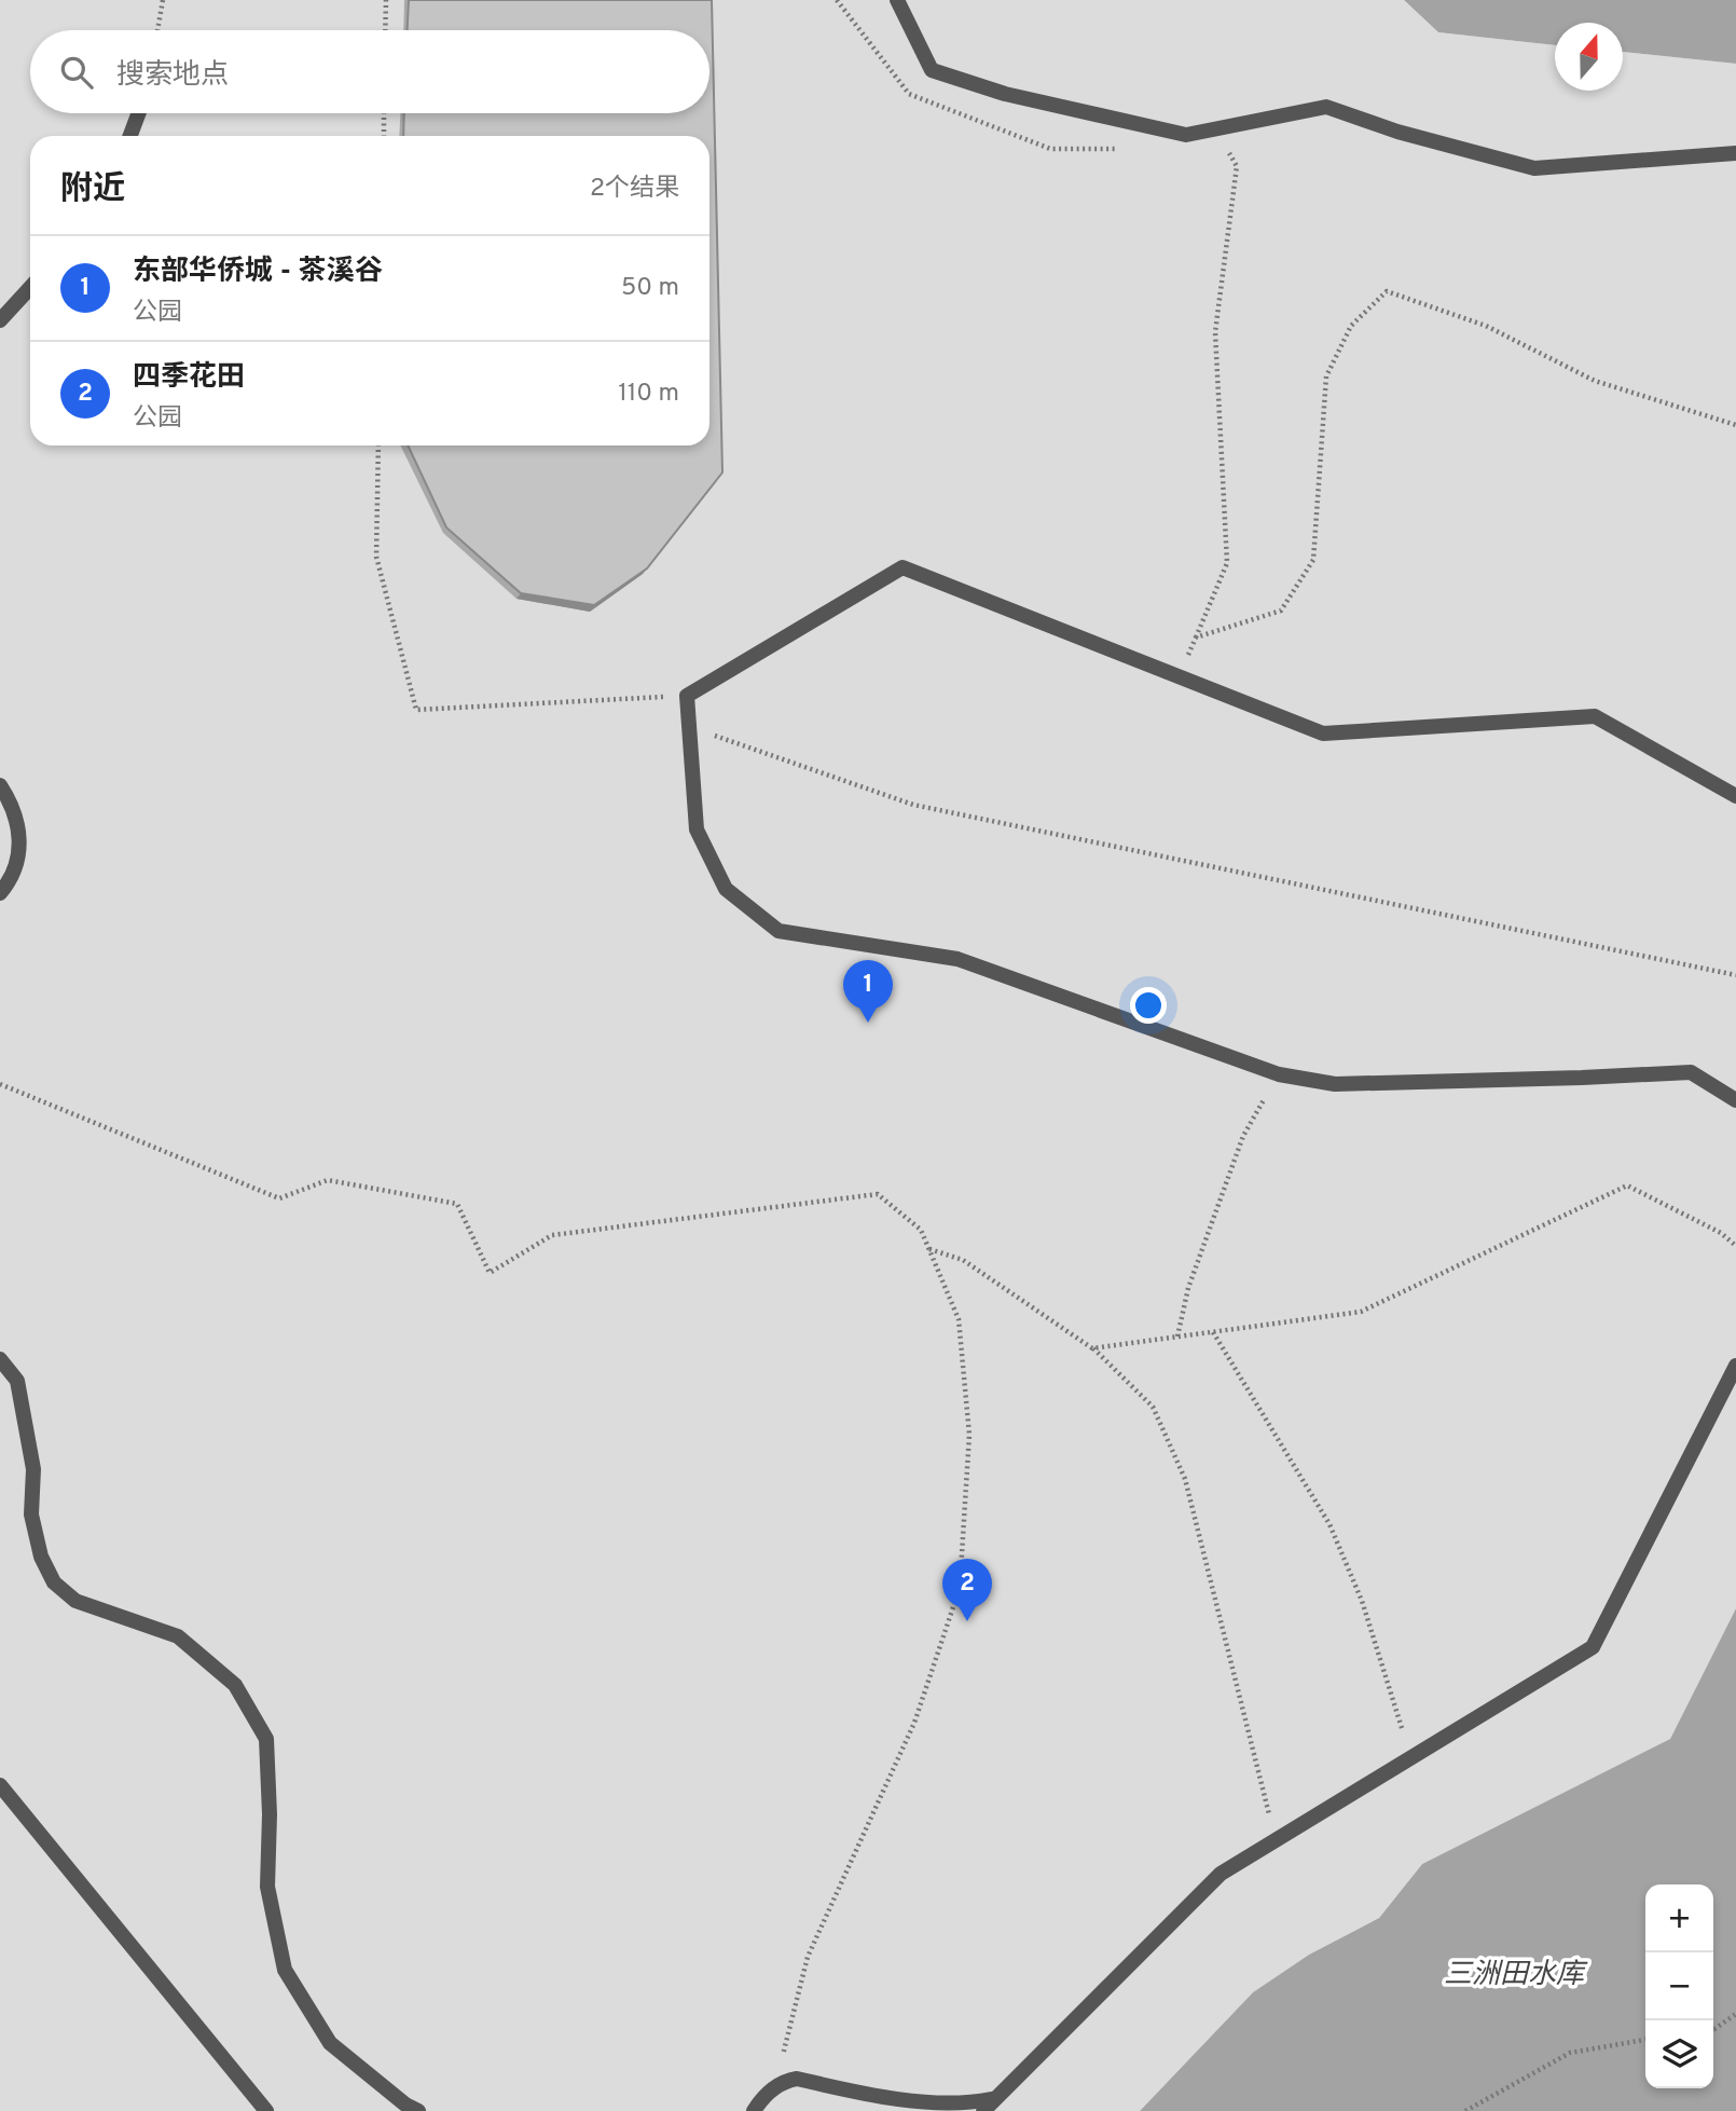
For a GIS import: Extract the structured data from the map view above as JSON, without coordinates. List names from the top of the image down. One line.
{"water":["三洲田水库"],"north":"top","page":{"search":"搜索地点","heading":["附近","2个结果"],"list":[{"mark":"1","name":"东部华侨城 - 茶溪谷","note":"公园","value":"50 m"},{"mark":"2","name":"四季花田","note":"公园","value":"110 m"}],"pins":["1","2"],"map_buttons":["+","−"]}}
